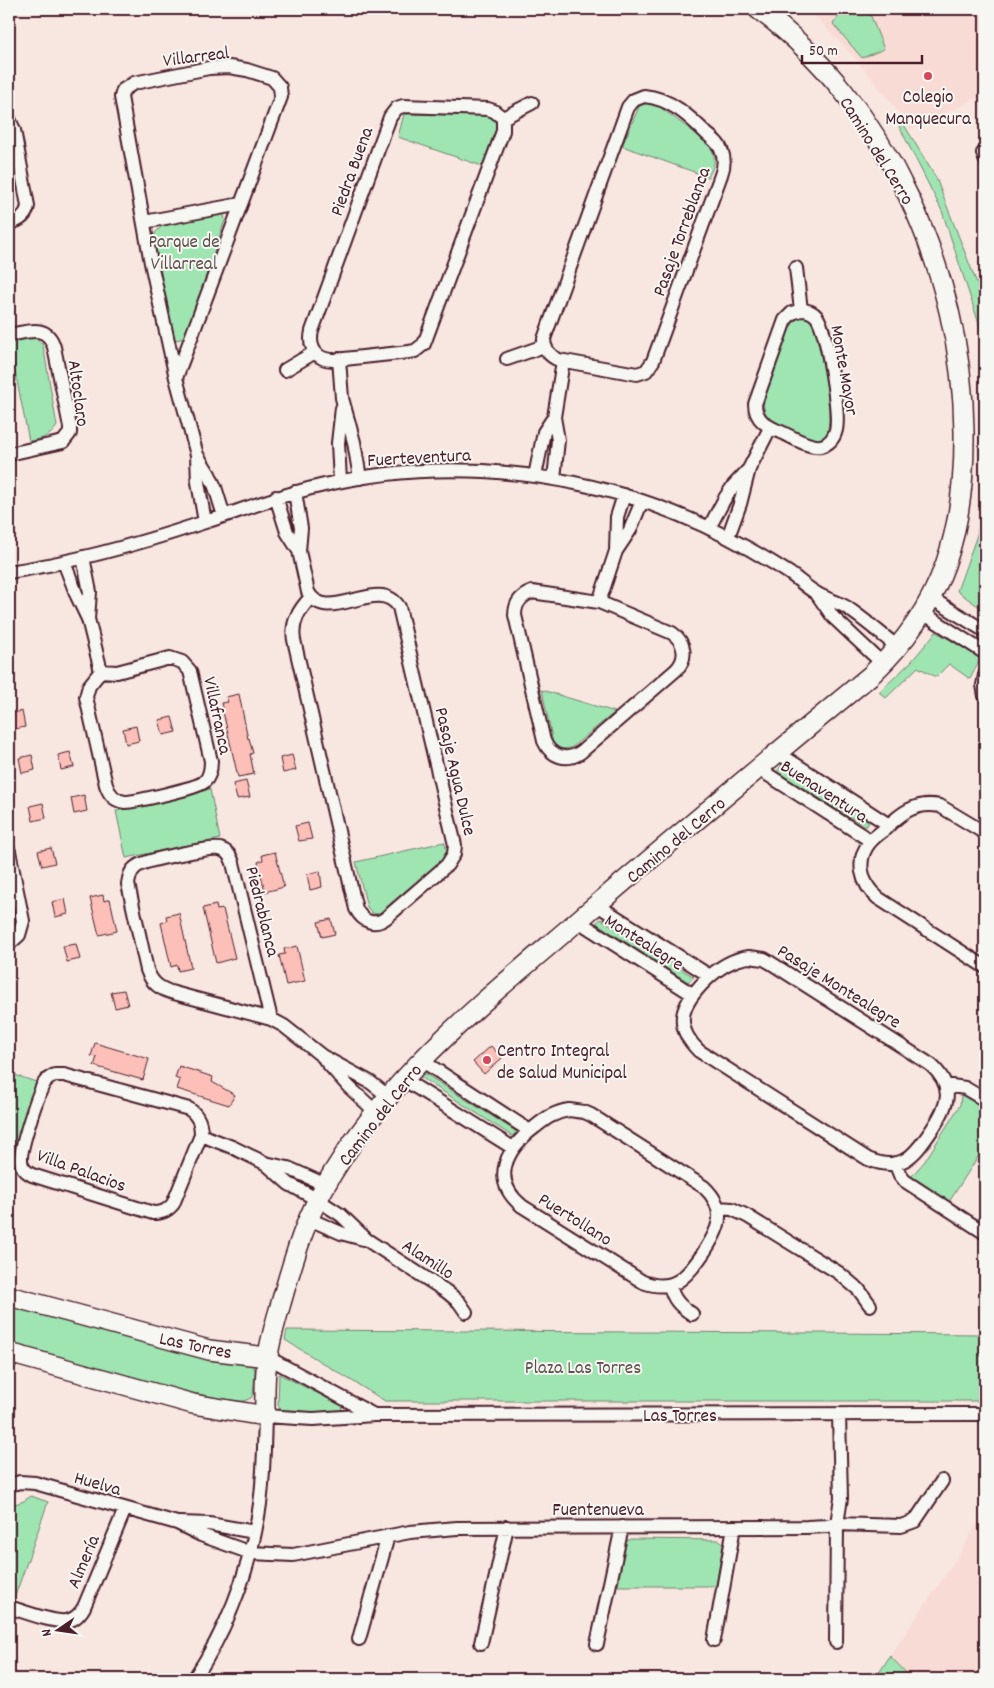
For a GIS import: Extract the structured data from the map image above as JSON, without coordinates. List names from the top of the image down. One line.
{"streets":{"street":["Villarreal","Camino del Cerro","Piedra Buena","Pasaje Torreblanca","Monte Mayor","Altoclaro","Fuerteventura","Villafranca","Pasaje Agua Dulce","Buenaventura","Piedrablanca","Montealegre","Pasaje Montealegre","Villa Palacios","Puertollano","Alamillo","Las Torres","Huelva","Fuentenueva","Almería"]},"crossings":[["Villarreal","Fuerteventura"],["Camino del Cerro","Fuerteventura"],["Camino del Cerro","Buenaventura"],["Camino del Cerro","Piedrablanca"],["Camino del Cerro","Montealegre"],["Camino del Cerro","Alamillo"],["Camino del Cerro","Las Torres"],["Camino del Cerro","Huelva"],["Camino del Cerro","Fuentenueva"],["Montealegre","Pasaje Montealegre"],["Huelva","Fuentenueva"],["Huelva","Almería"]],"parks":["Parque de Villarreal","Plaza Las Torres"],"places":["Colegio Manquecura","Centro Integral de Salud Municipal"],"scale_bar":"50 m","north":"left"}
